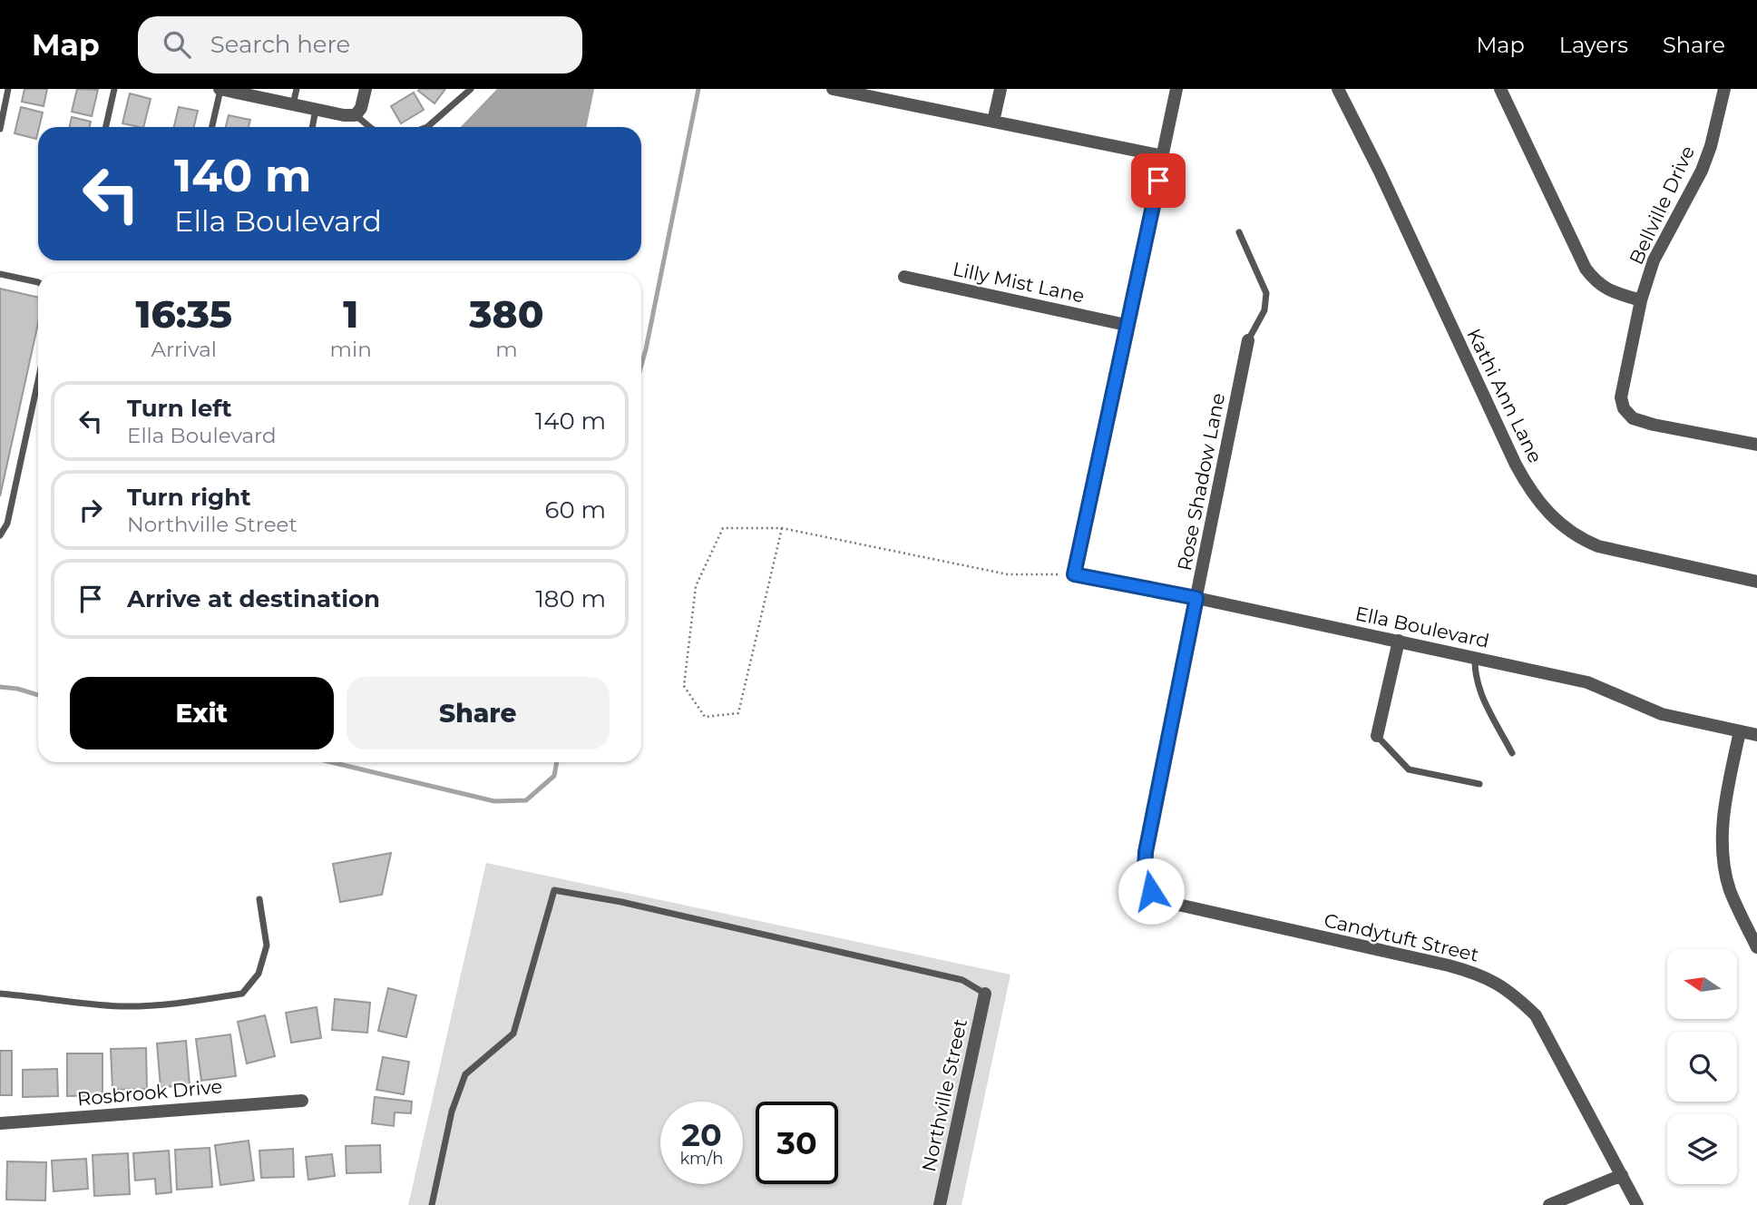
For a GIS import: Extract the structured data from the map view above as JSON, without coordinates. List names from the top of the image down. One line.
{"streets":{"street":["Bellville Drive","Lilly Mist Lane","Kathi Ann Lane","Rose Shadow Lane","Ella Boulevard","Candytuft Street","Rosbrook Drive","Northville Street"]},"crossings":[["Rose Shadow Lane","Ella Boulevard"],["Rose Shadow Lane","Candytuft Street"]],"north":"left","page":{"header":"Map","search":"Search here","nav":["Map","Layers","Share"],"turn":["140 m","Ella Boulevard"],"eta":["16:35","Arrival","1","min","380","m"],"list":[{"name":"Turn left","note":"Ella Boulevard","value":"140 m"},{"name":"Turn right","note":"Northville Street","value":"60 m"},{"name":"Arrive at destination","value":"180 m"}],"buttons":["Exit","Share"],"speed":"20 km/h","limit":"30"}}
